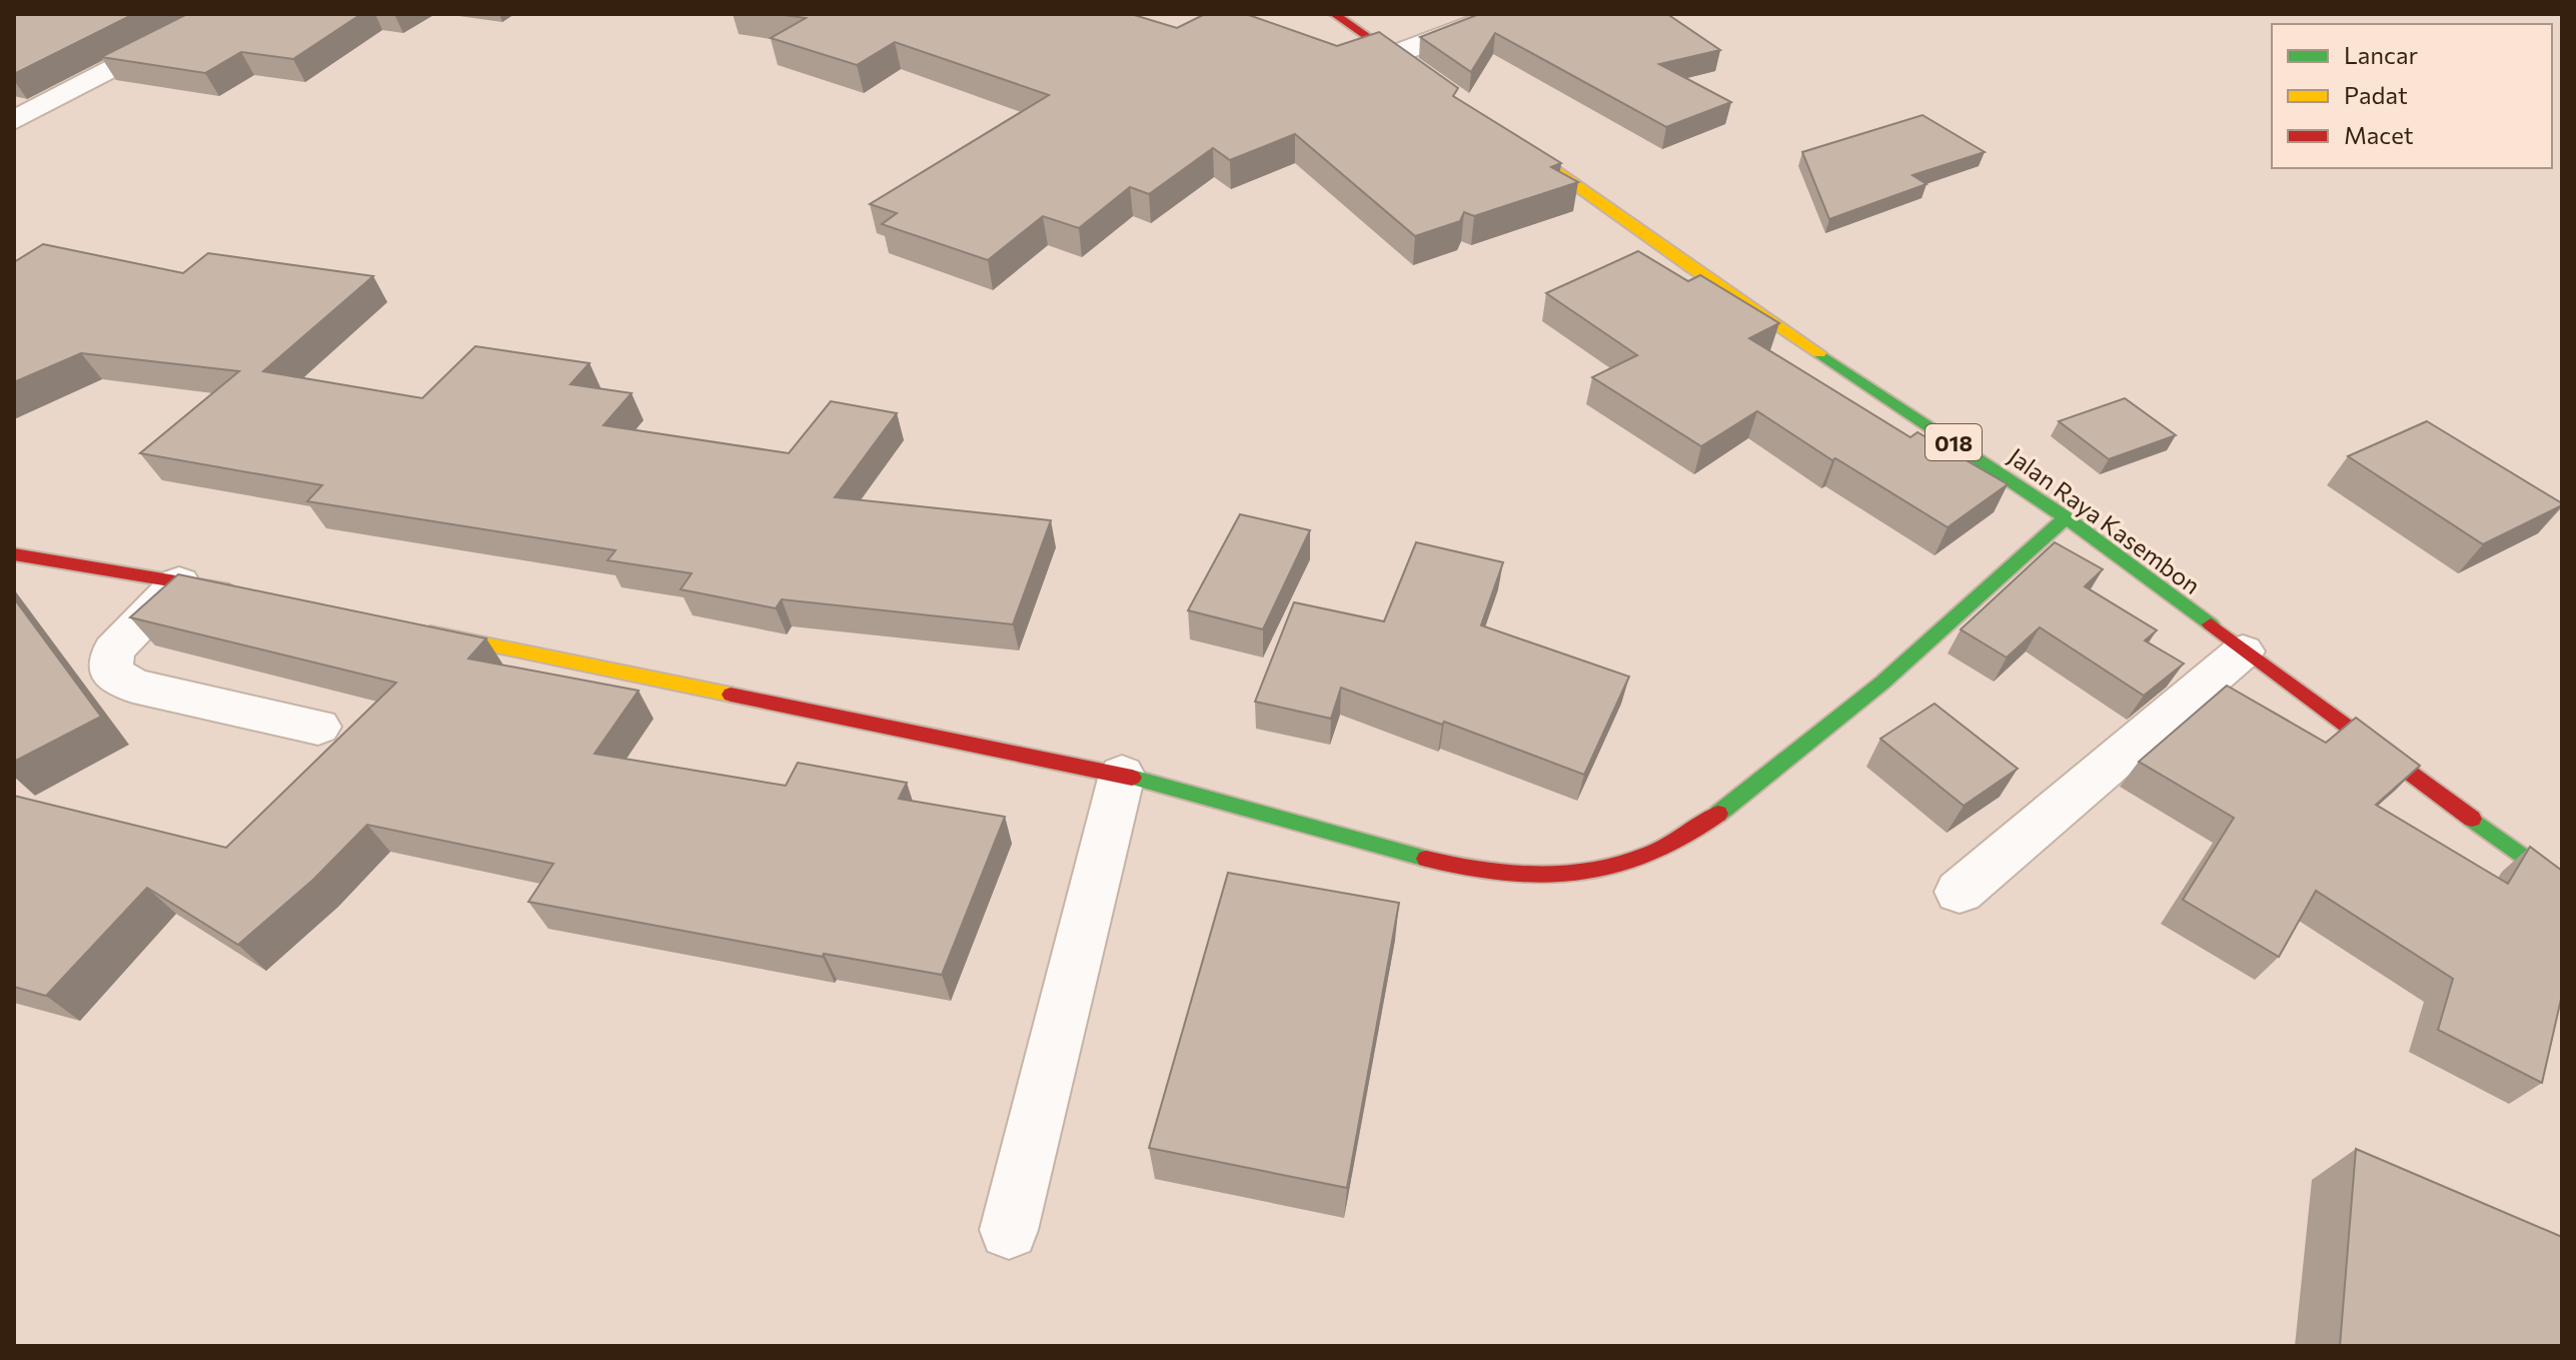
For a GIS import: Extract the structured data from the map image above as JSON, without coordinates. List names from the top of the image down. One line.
{"streets":{"street":["018","Jalan Raya Kasembon"]},"legend":["Lancar","Padat","Macet"]}
